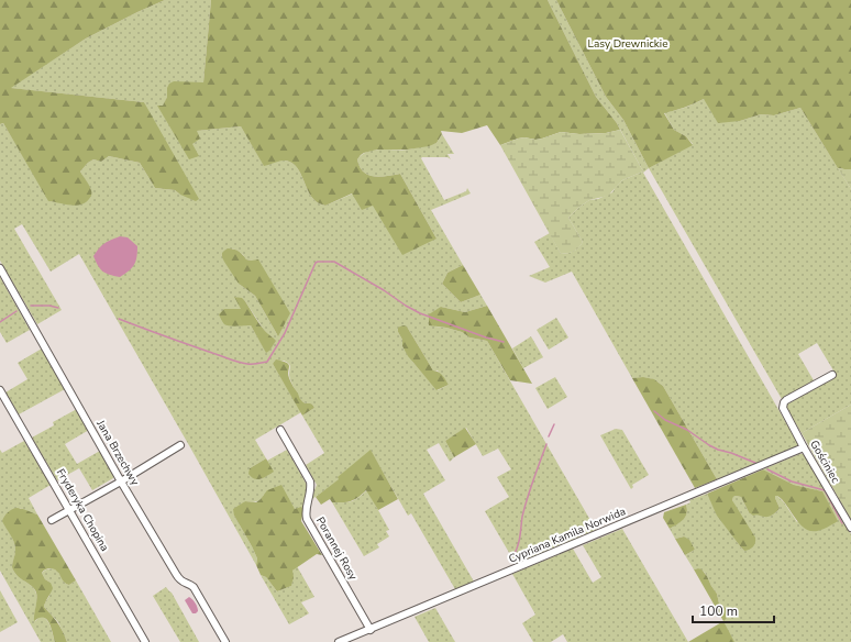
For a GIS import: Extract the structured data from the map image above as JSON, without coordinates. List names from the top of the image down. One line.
{"streets":{"street":["Jana Brzechwy","Gościniec","Fryderyka Chopina","Cypriana Kamila Norwida","Porannej Rosy"]},"crossings":[["Gościniec","Cypriana Kamila Norwida"],["Cypriana Kamila Norwida","Porannej Rosy"]],"parks":["Lasy Drewnickie"],"scale_bar":"100 m"}
